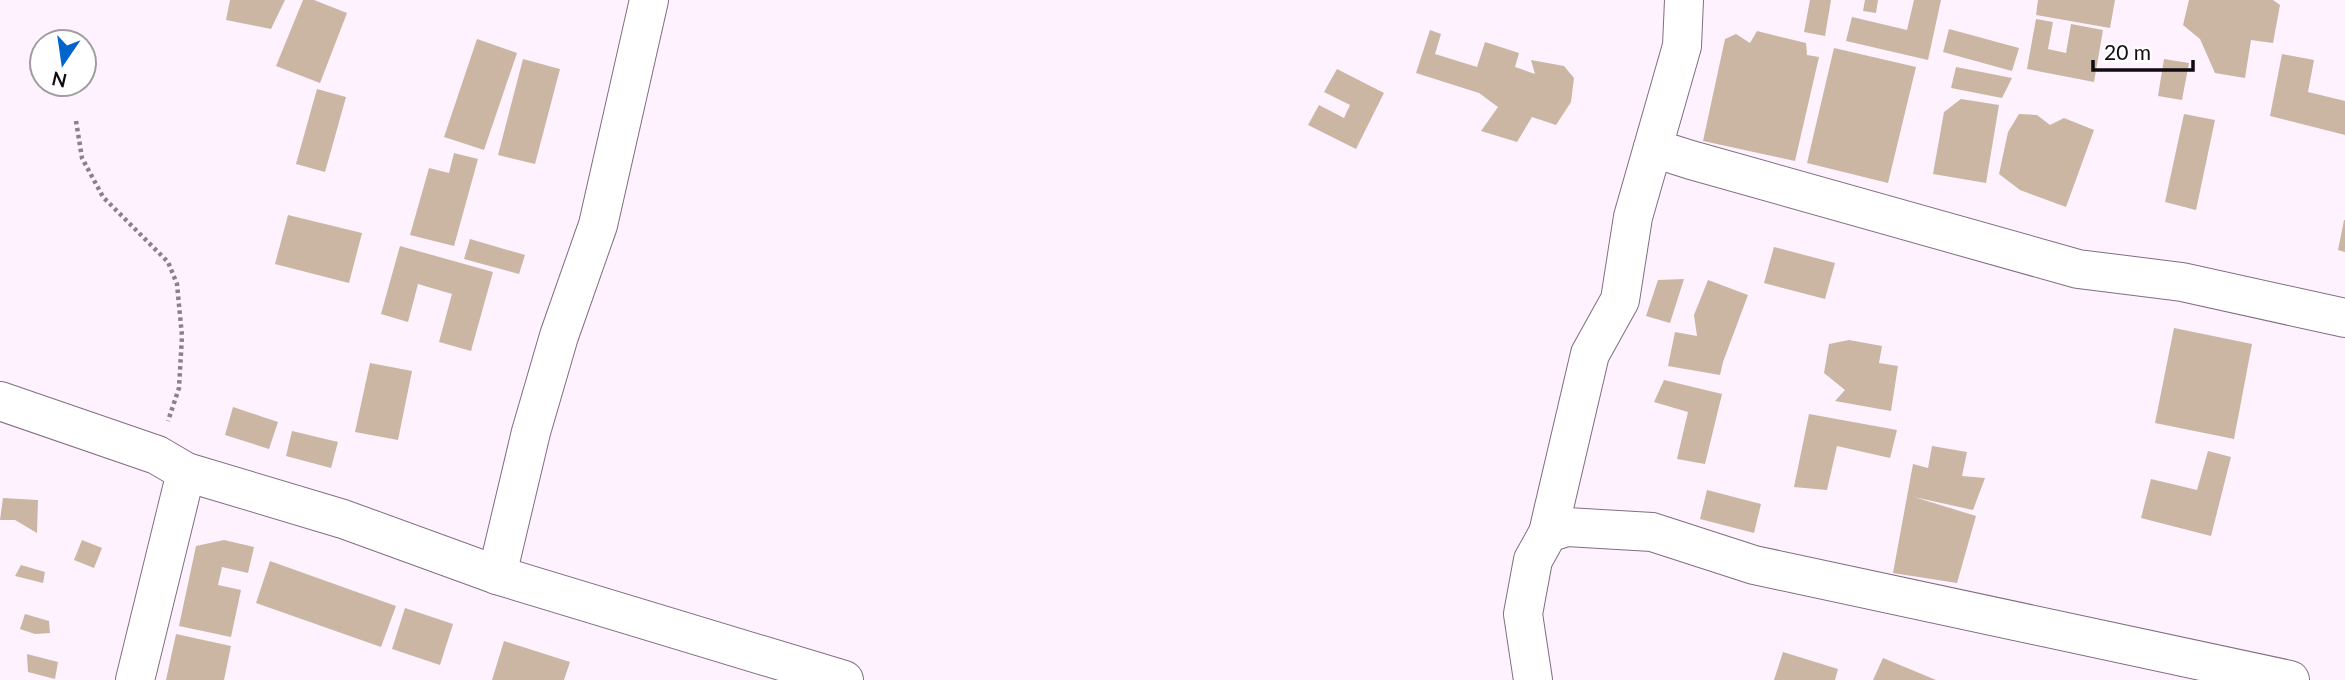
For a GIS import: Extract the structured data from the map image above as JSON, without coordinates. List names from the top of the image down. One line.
{"scale_bar":"20 m","north":"bottom"}
